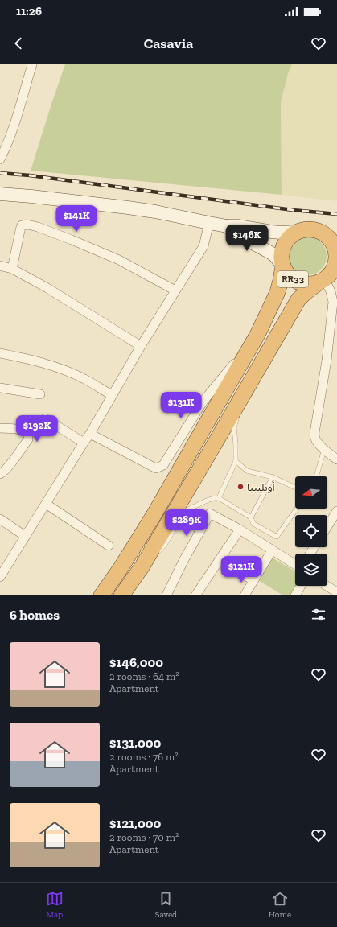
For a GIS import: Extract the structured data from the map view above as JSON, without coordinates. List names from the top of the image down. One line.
{"streets":{"highway":["RR33"]},"places":["أويليبيا"],"north":"left","page":{"status":"11:26","header":"Casavia","price":["$141K","$146K","$131K","$192K","$289K","$121K"],"heading":"6 homes","list":[{"name":"$146,000","note":"2 rooms · 64 m² · Apartment"},{"name":"$131,000","note":"2 rooms · 76 m² · Apartment"},{"name":"$121,000","note":"2 rooms · 70 m² · Apartment"}],"tabs":["Map","Saved","Home"]}}
